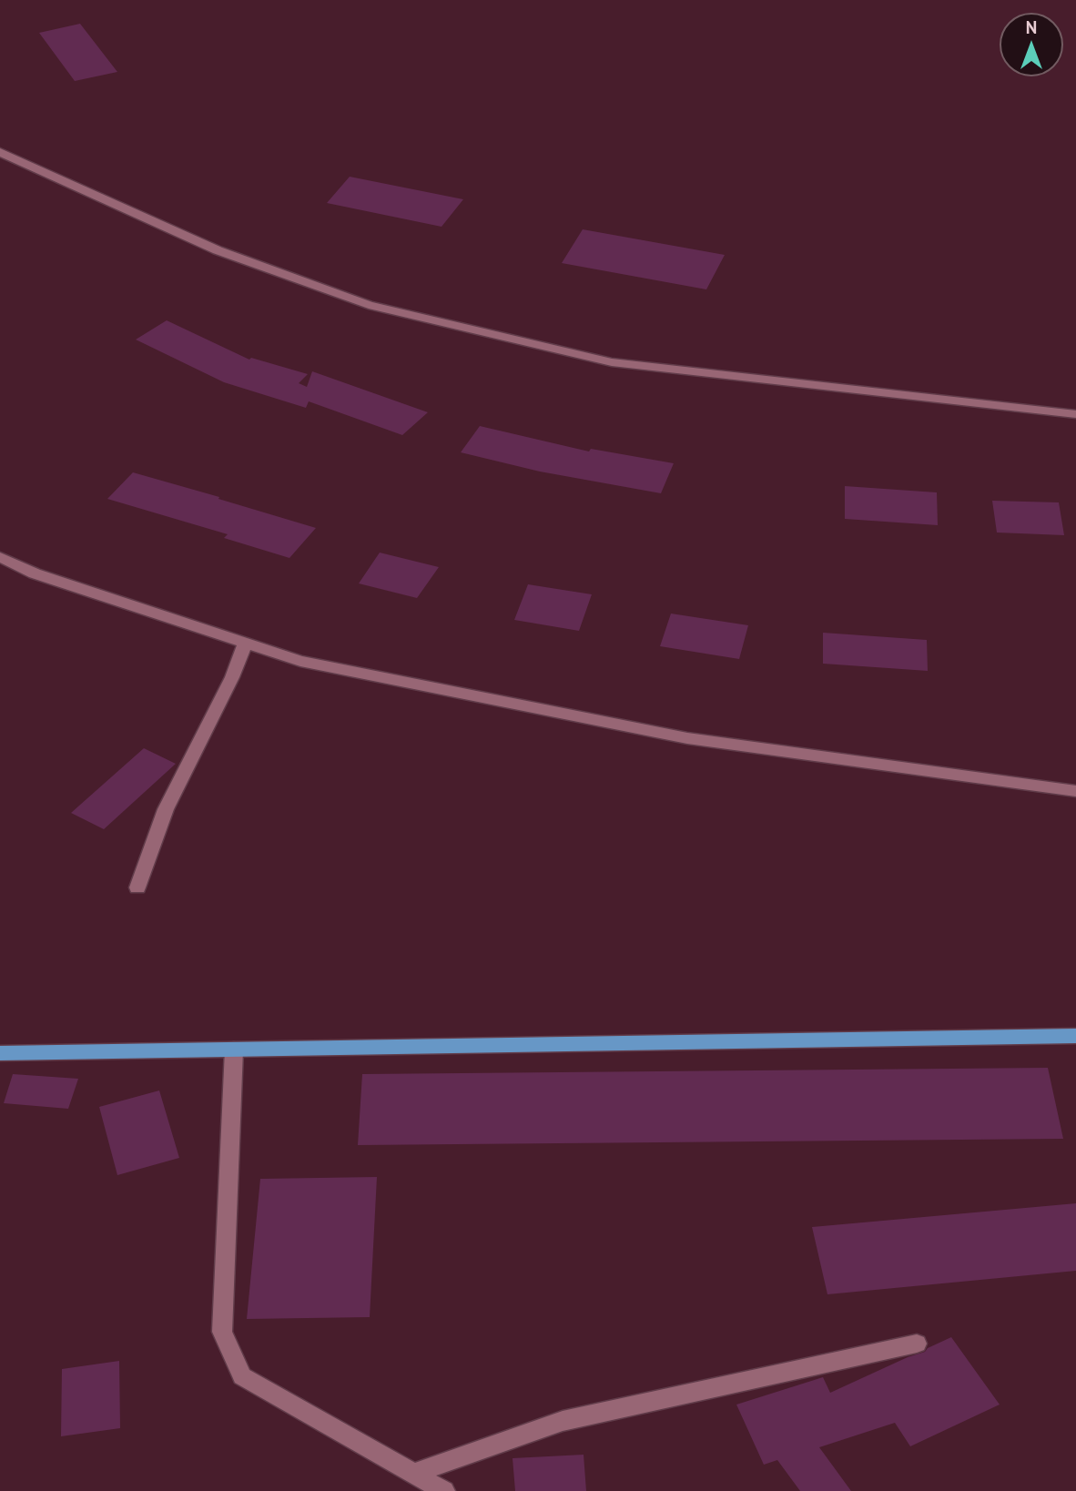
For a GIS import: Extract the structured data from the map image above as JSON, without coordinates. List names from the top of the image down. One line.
{"north":"top"}
